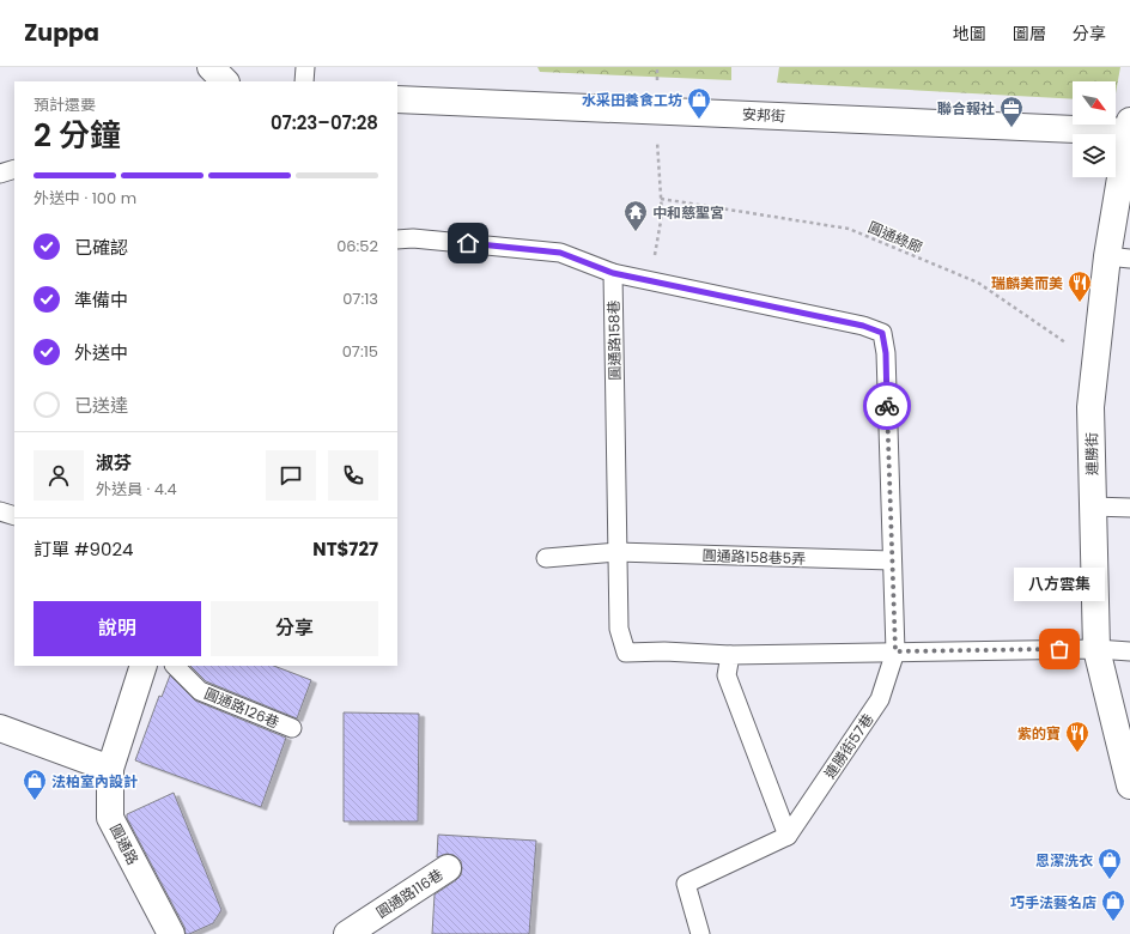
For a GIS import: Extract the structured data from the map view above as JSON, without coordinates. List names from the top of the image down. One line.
{"streets":{"street":["安邦街","連勝街","圓通路","圓通路116巷"],"lane":["圓通路158巷","圓通路158巷5弄","圓通路126巷","連勝街57巷"],"path":["圓通綠廊"]},"crossings":[["安邦街","連勝街"],["圓通綠廊","連勝街"],["圓通路158巷","圓通路158巷5弄"]],"places":{"shop":["水采田養食工坊","法柏室內設計","恩潔洗衣","巧手法藝名店"],"office":["聯合報社"],"temple":["中和慈聖宮"],"restaurant":["瑞麟美而美","紫的寶"],"other":["八方雲集"]},"north":"bottom right","page":{"header":"Zuppa","nav":["地圖","圖層","分享"],"heading":["2 分鐘","預計還要","07:23–07:28"],"panel":["淑芬","外送員 · 4.4","訂單 #9024","NT$727"],"bar":"外送中 · 100 m","list":[["已確認","06:52"],["準備中","07:13"],["外送中","07:15"],"已送達"],"bubble":"八方雲集","buttons":["說明","分享"]}}
